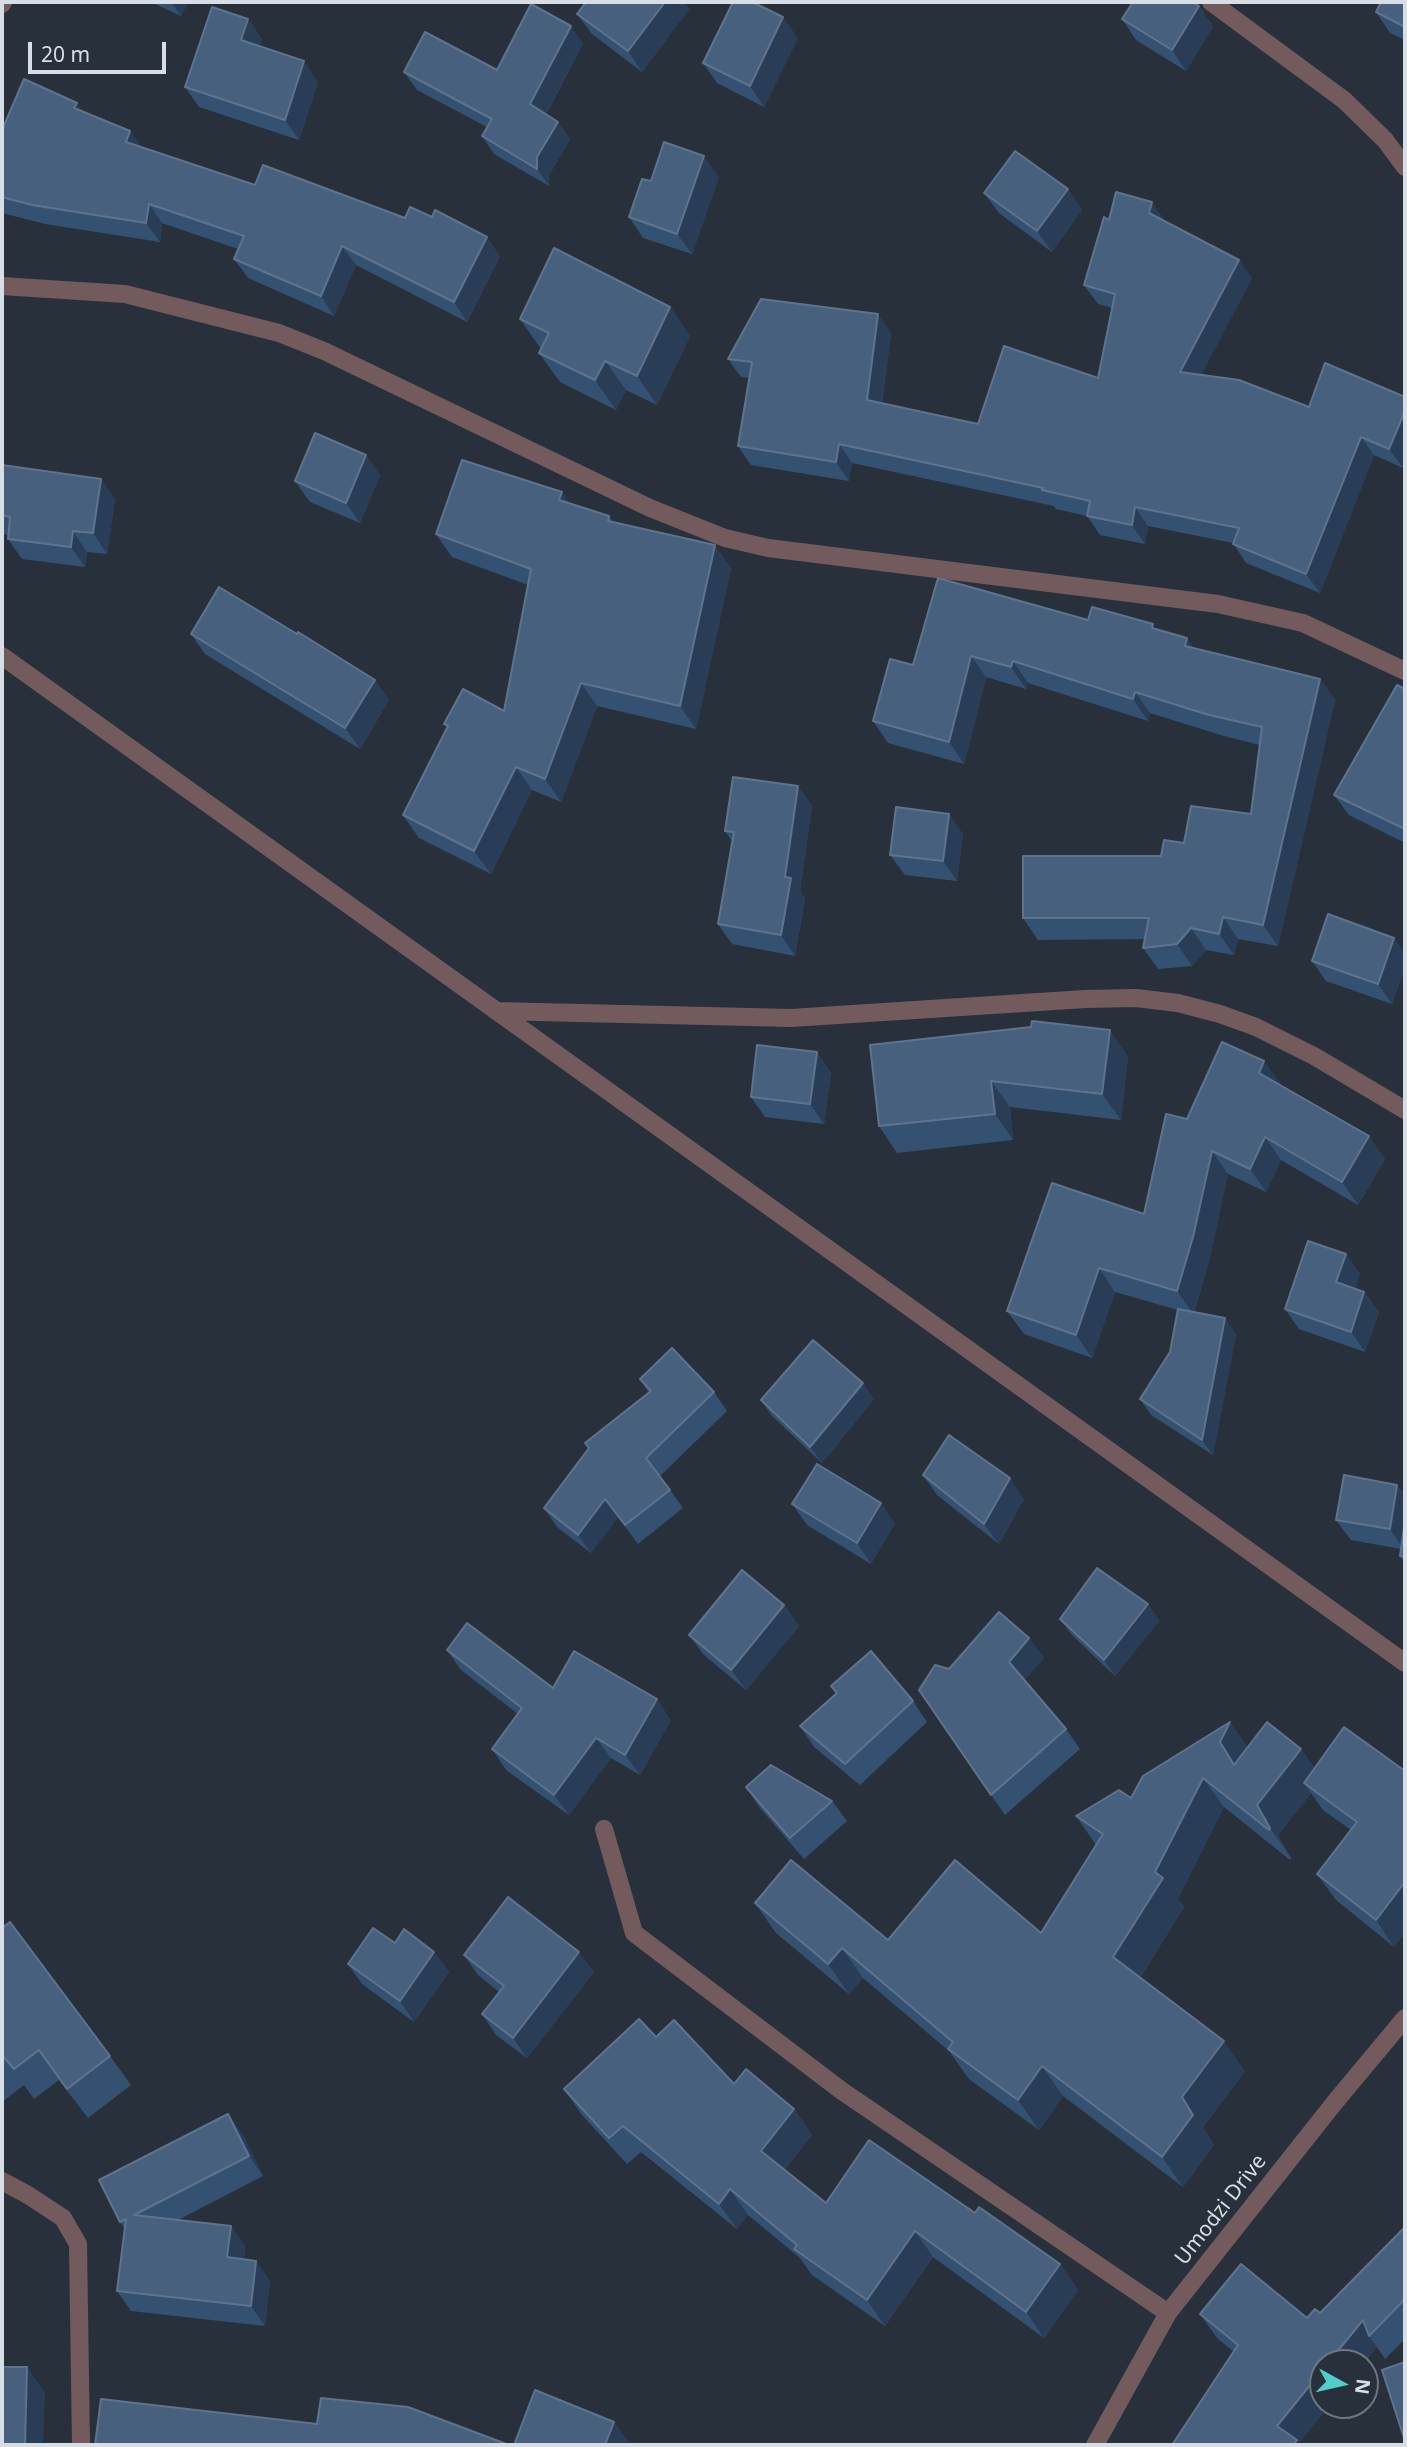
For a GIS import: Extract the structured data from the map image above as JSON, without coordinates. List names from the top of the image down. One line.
{"streets":{"street":["Umodzi Drive"]},"scale_bar":"20 m","north":"right"}
